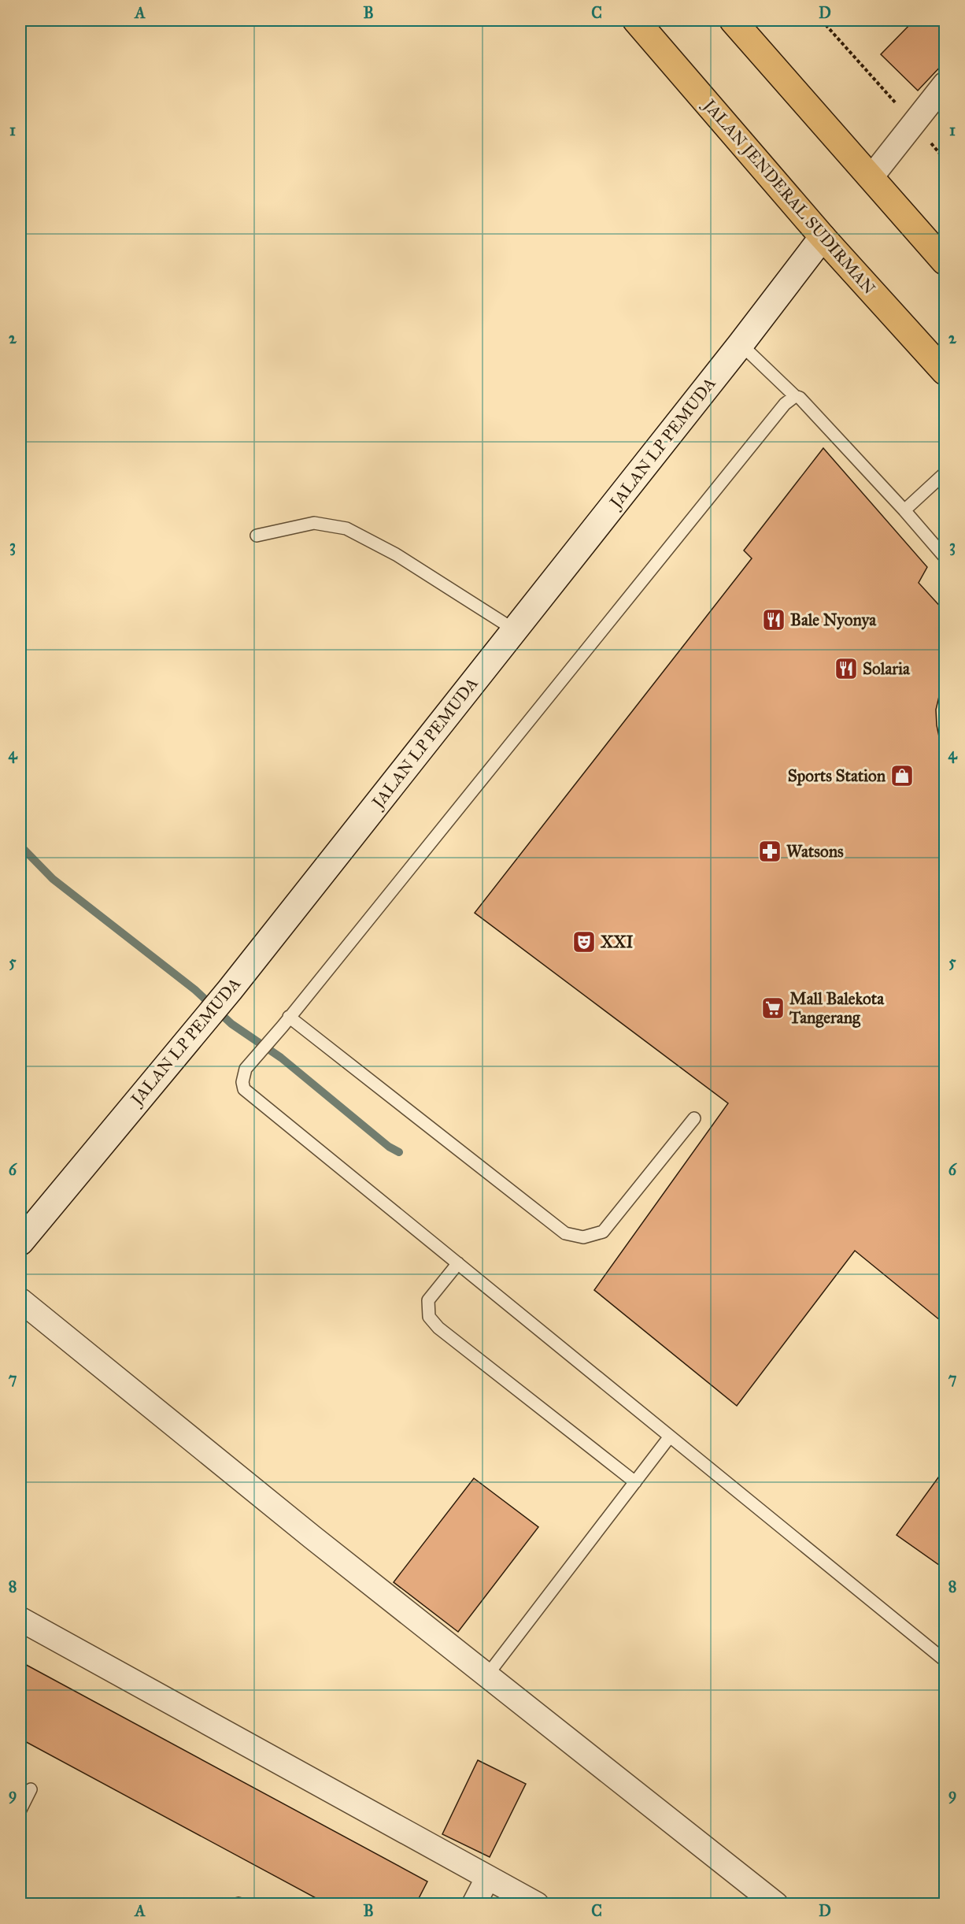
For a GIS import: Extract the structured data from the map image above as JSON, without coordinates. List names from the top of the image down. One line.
{"streets":{"main road":["JALAN JENDERAL SUDIRMAN"],"street":["JALAN LP PEMUDA"]},"crossings":[["JALAN JENDERAL SUDIRMAN","JALAN LP PEMUDA"]],"places":{"restaurant":["Bale Nyonya","Solaria"],"shop":["Sports Station"],"pharmacy":["Watsons"],"theatre":["XXI"],"supermarket":["Mall Balekota Tangerang"]},"grid":{"columns":["A","B","C","D"],"rows":["1","2","3","4","5","6","7","8","9"]}}
